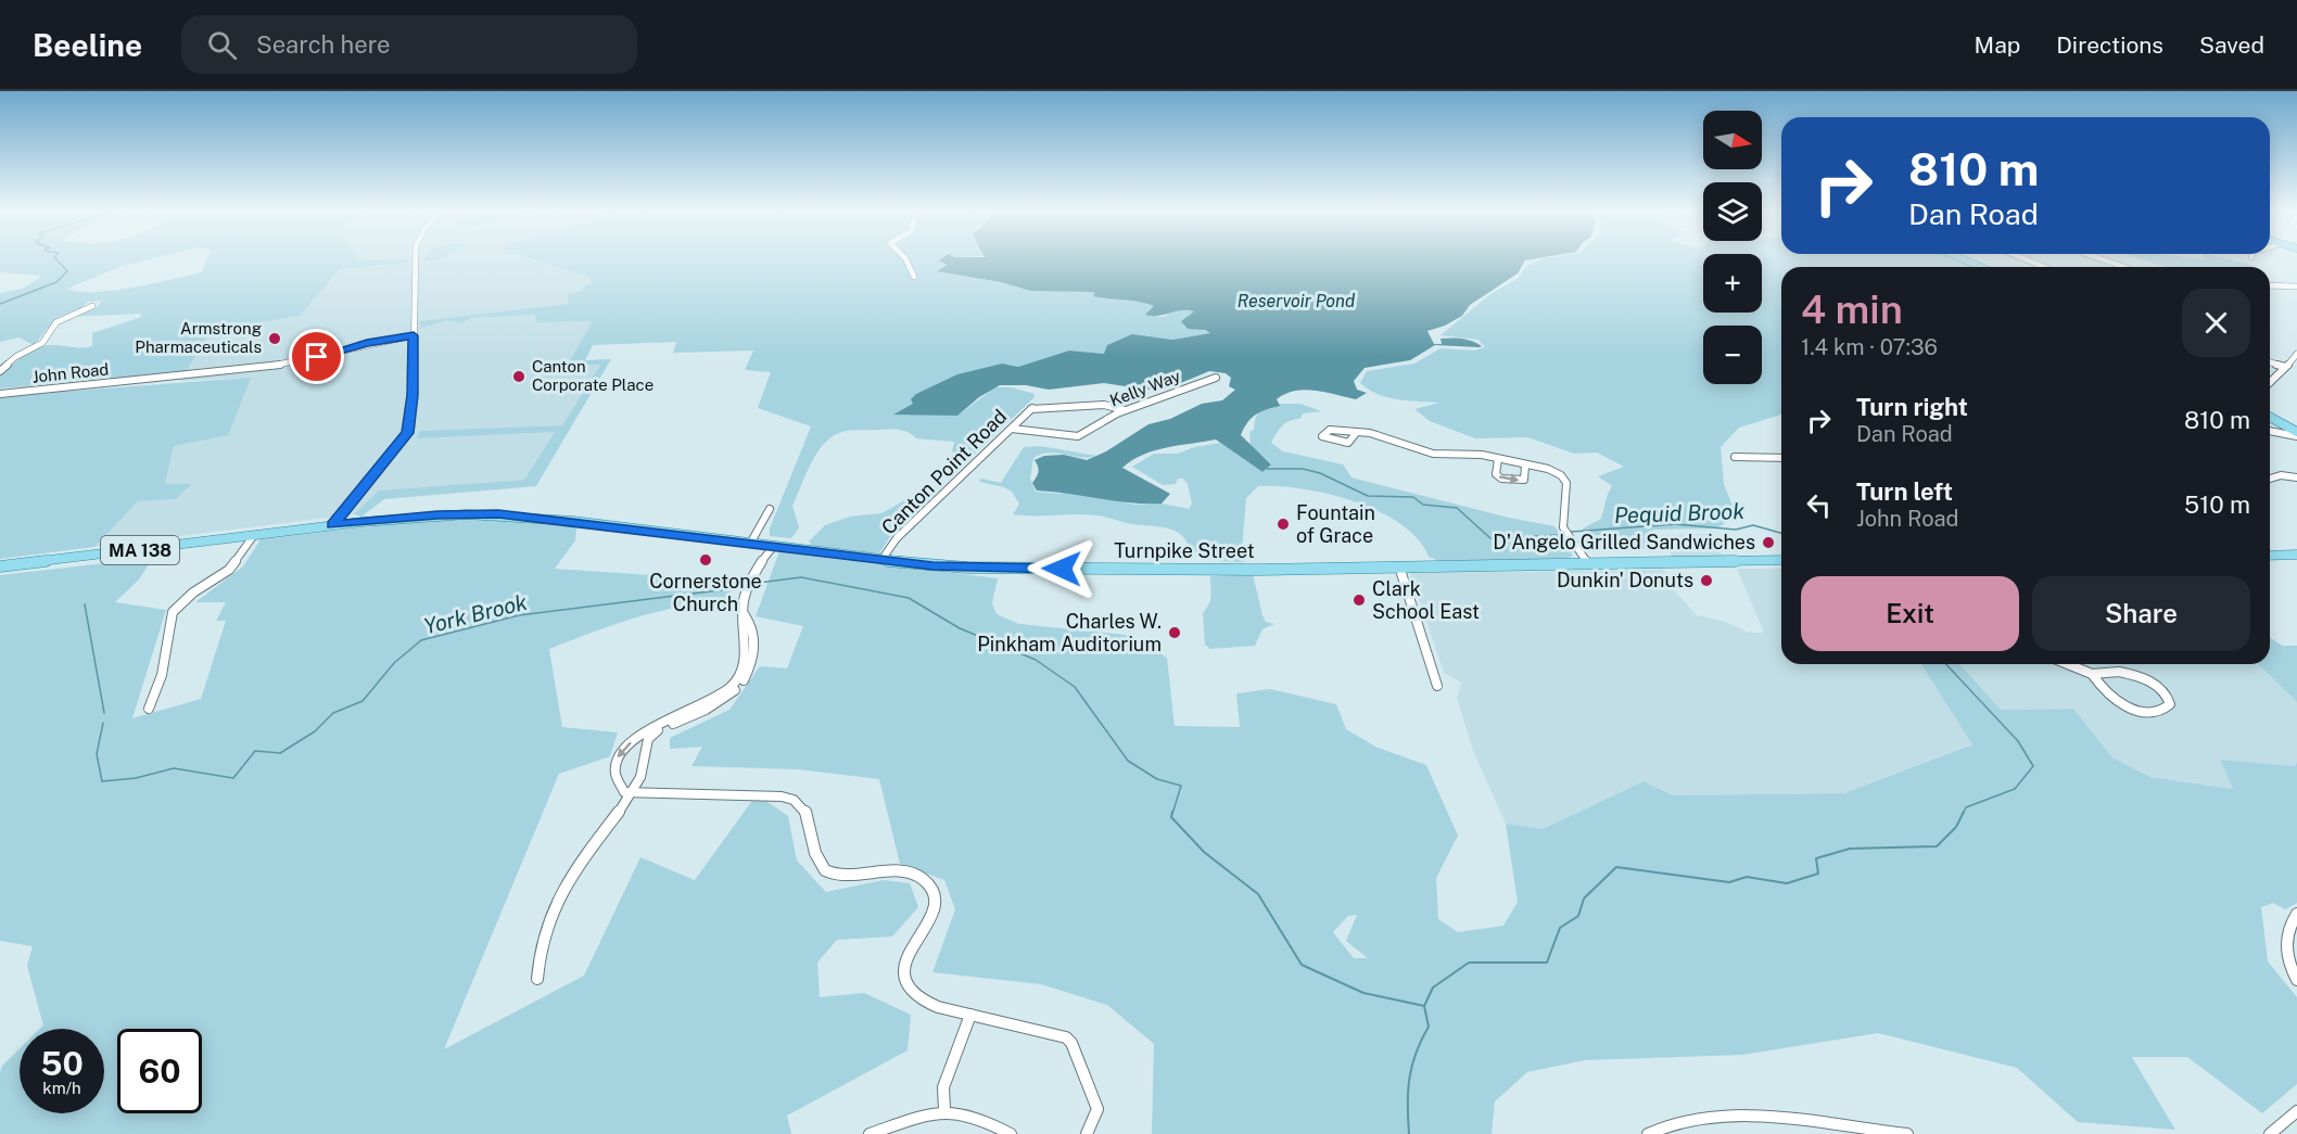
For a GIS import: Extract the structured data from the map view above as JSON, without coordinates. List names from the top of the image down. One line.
{"streets":{"main road":["MA 138","Turnpike Street"],"street":["John Road","Kelly Way","Canton Point Road"]},"crossings":[["Kelly Way","Canton Point Road"],["Canton Point Road","Turnpike Street"]],"water":["Reservoir Pond","Pequid Brook","York Brook"],"places":["Armstrong Pharmaceuticals","Canton Corporate Place","Fountain of Grace","D'Angelo Grilled Sandwiches","Cornerstone Church","Dunkin' Donuts","Clark School East","Charles W. Pinkham Auditorium"],"north":"right","page":{"header":"Beeline","search":"Search here","nav":["Map","Directions","Saved"],"map_buttons":["+","−"],"turn":["810 m","Dan Road"],"heading":["4 min","1.4 km · 07:36"],"list":[{"name":"Turn right","note":"Dan Road","value":"810 m"},{"name":"Turn left","note":"John Road","value":"510 m"}],"buttons":["Exit","Share"],"speed":"50 km/h","limit":"60"}}
